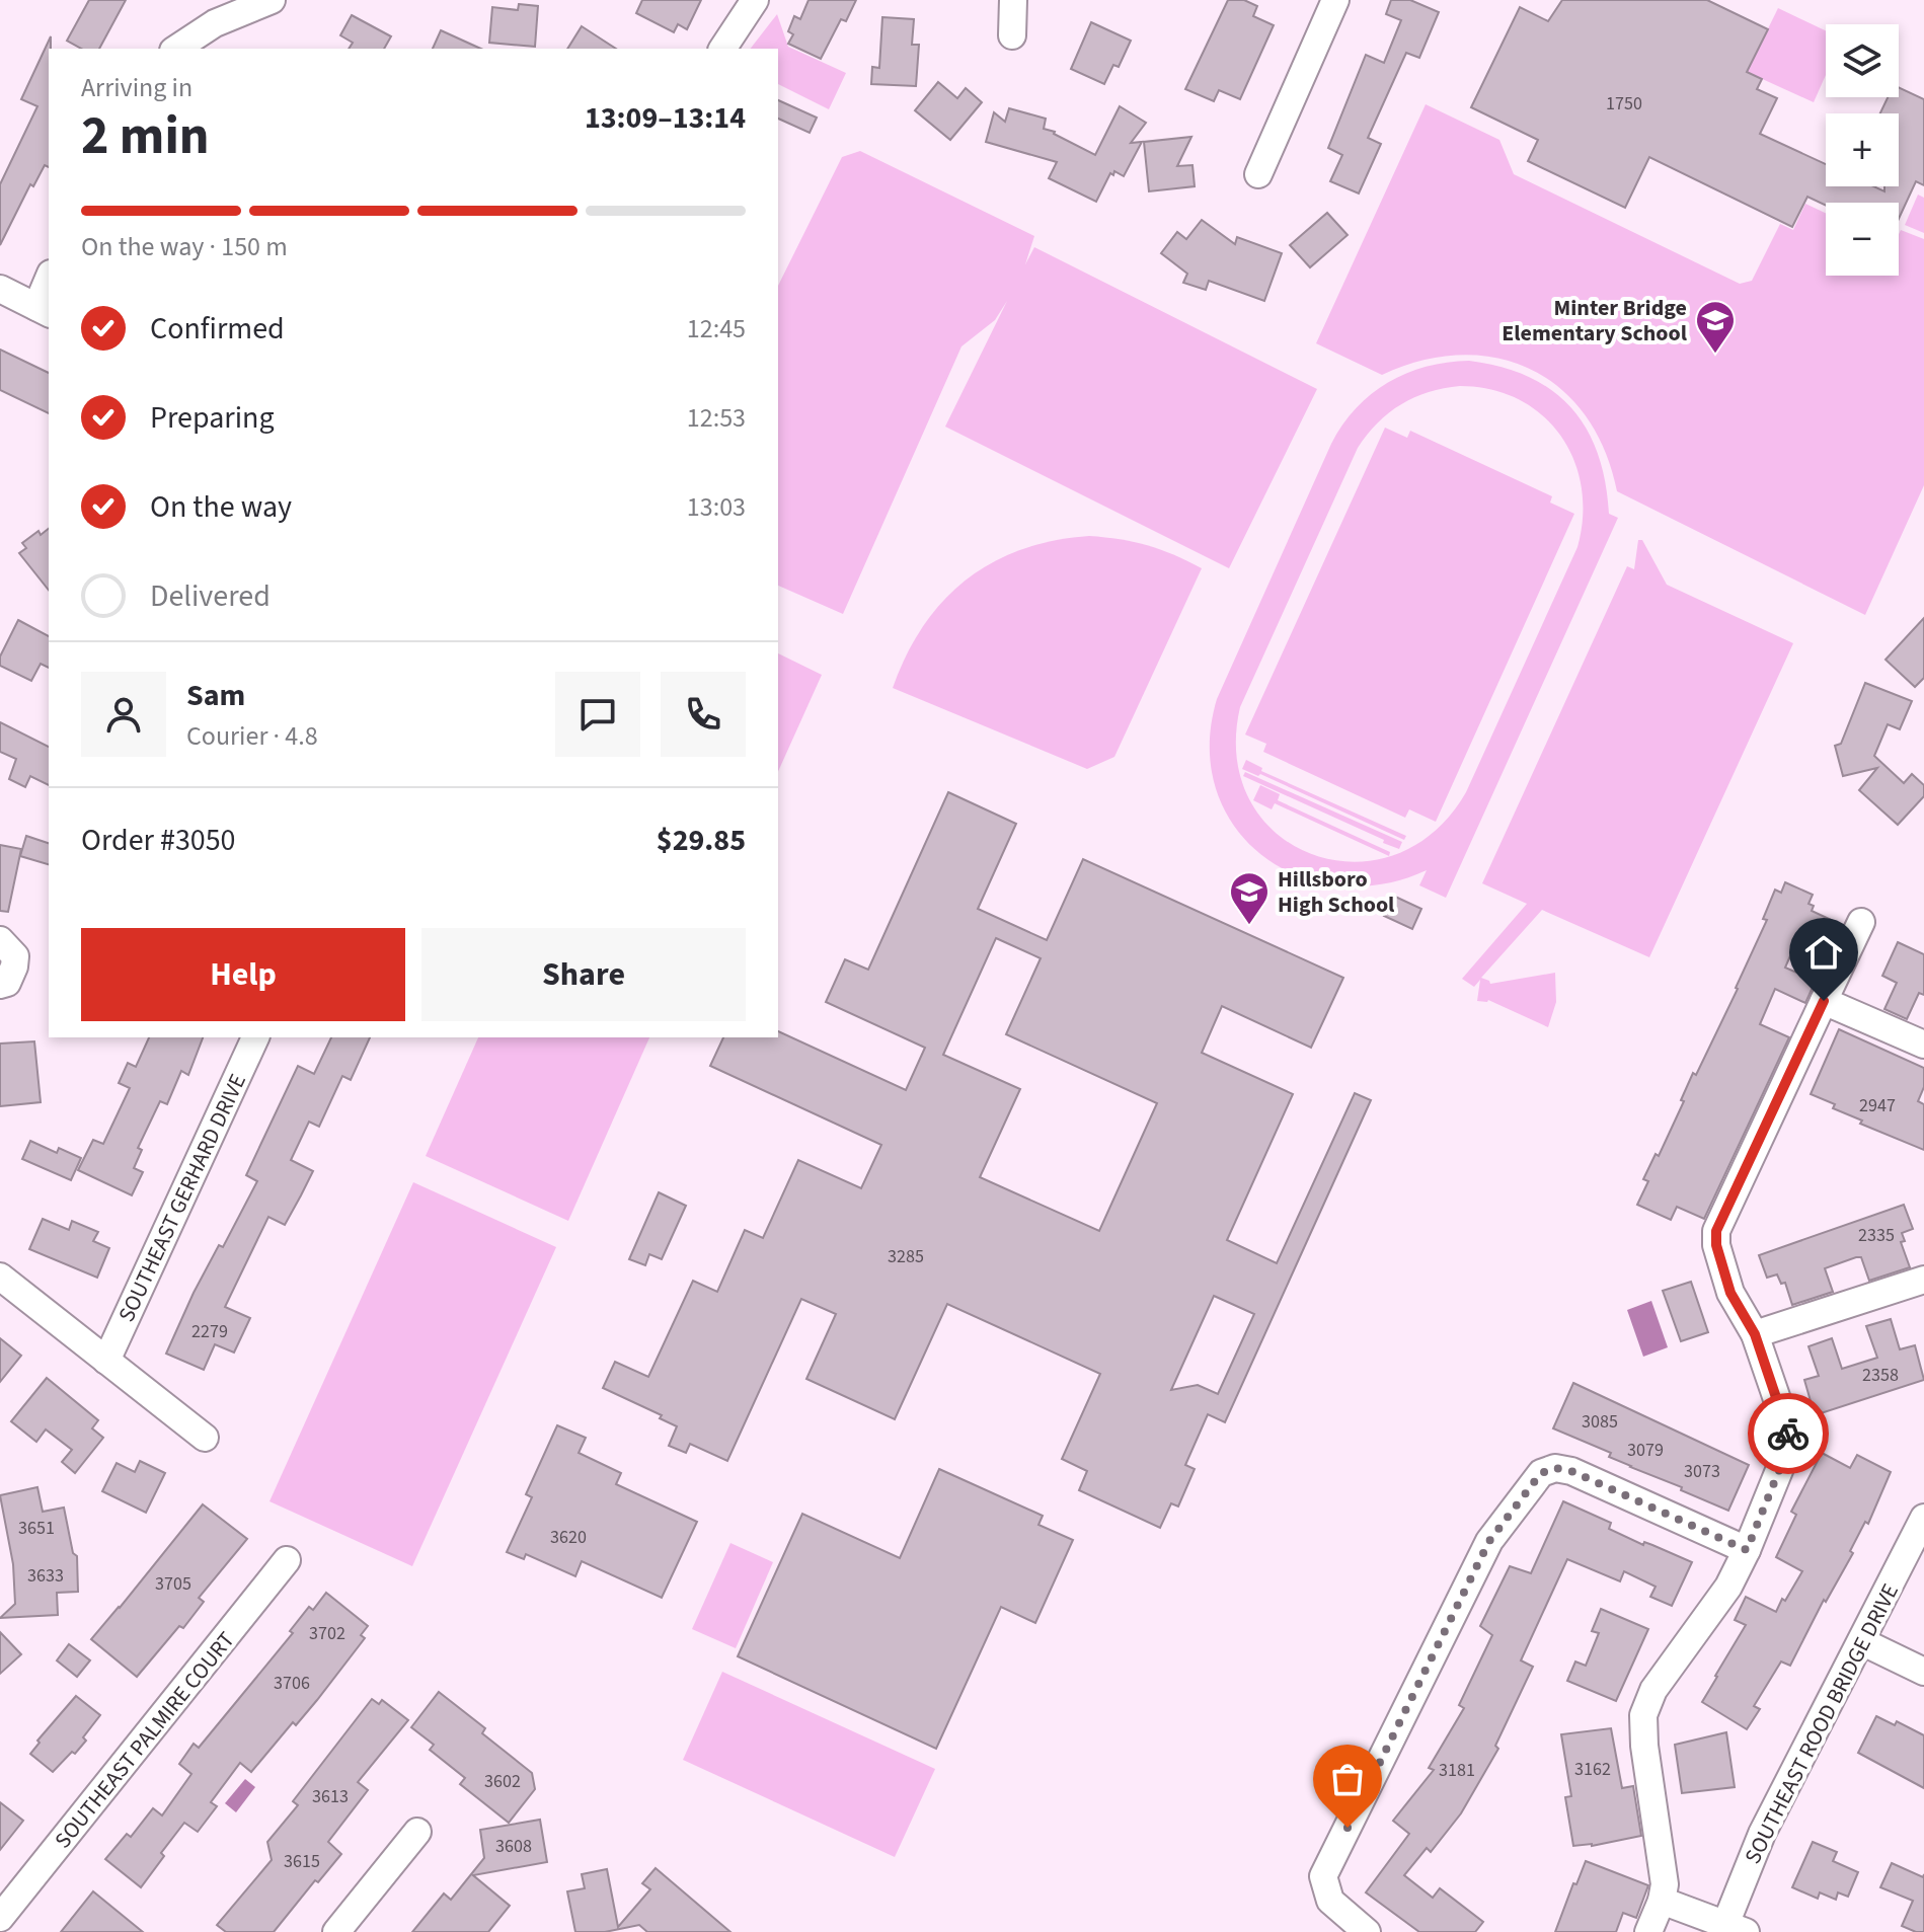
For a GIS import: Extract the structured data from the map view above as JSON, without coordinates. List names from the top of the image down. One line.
{"streets":{"street":["SOUTHEAST GERHARD DRIVE","SOUTHEAST ROOD BRIDGE DRIVE","SOUTHEAST PALMIRE COURT"]},"places":{"school or university":["Minter Bridge Elementary School","Hillsboro High School"]},"house_numbers":["1750","2947","2335","3285","2279","2358","3085","3079","3073","3651","3620","3633","3705","3702","3706","3162","3181","3602","3613","3608","3615"],"page":{"map_buttons":["+","−"],"heading":["2 min","Arriving in","13:09–13:14"],"panel":["Sam","Courier · 4.8","Order #3050","$29.85"],"bar":"On the way · 150 m","list":[["Confirmed","12:45"],["Preparing","12:53"],["On the way","13:03"],"Delivered"],"buttons":["Help","Share"]}}
